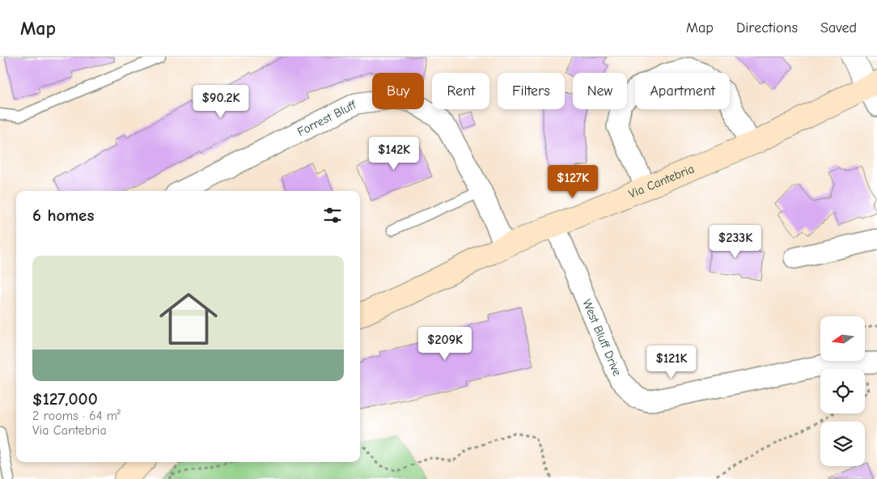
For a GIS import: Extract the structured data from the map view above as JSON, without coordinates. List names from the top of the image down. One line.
{"streets":{"main road":["Via Cantebria"],"street":["Forrest Bluff","West Bluff Drive"]},"crossings":[["Forrest Bluff","Via Cantebria"],["Via Cantebria","West Bluff Drive"]],"north":"left","page":{"header":"Map","nav":["Map","Directions","Saved"],"chip":["Buy","Rent","Filters","New","Apartment"],"price":["$90.2K","$142K","$127K","$233K","$209K","$121K"],"heading":"6 homes","list":[{"name":"$127,000","note":"2 rooms · 64 m² · Via Cantebria"}]}}
